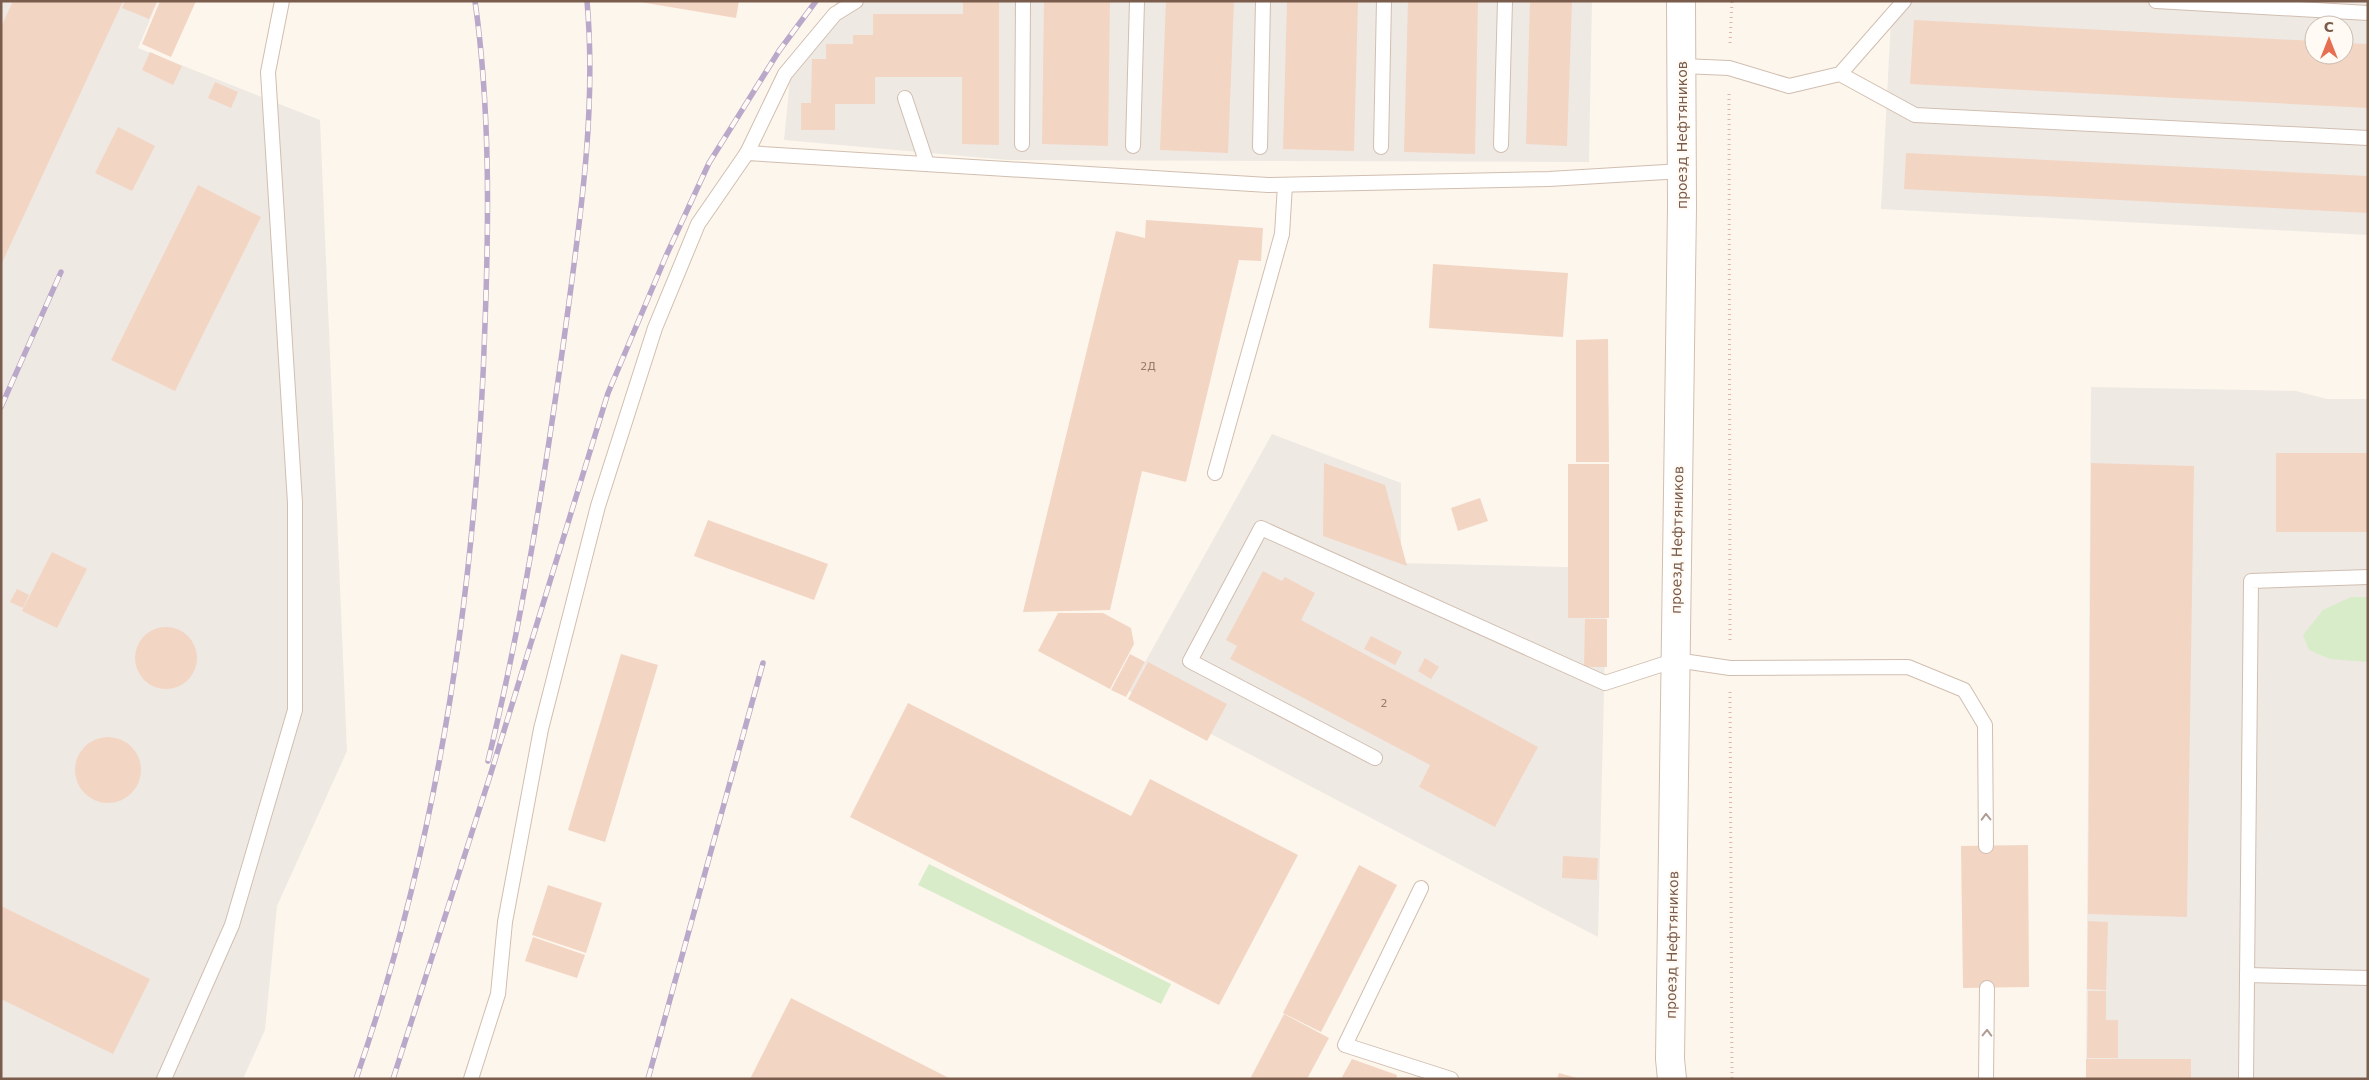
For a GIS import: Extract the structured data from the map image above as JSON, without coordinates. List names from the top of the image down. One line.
{"streets":{"street":["проезд Нефтяников"]},"house_numbers":["2Д","2"],"north":"top"}
